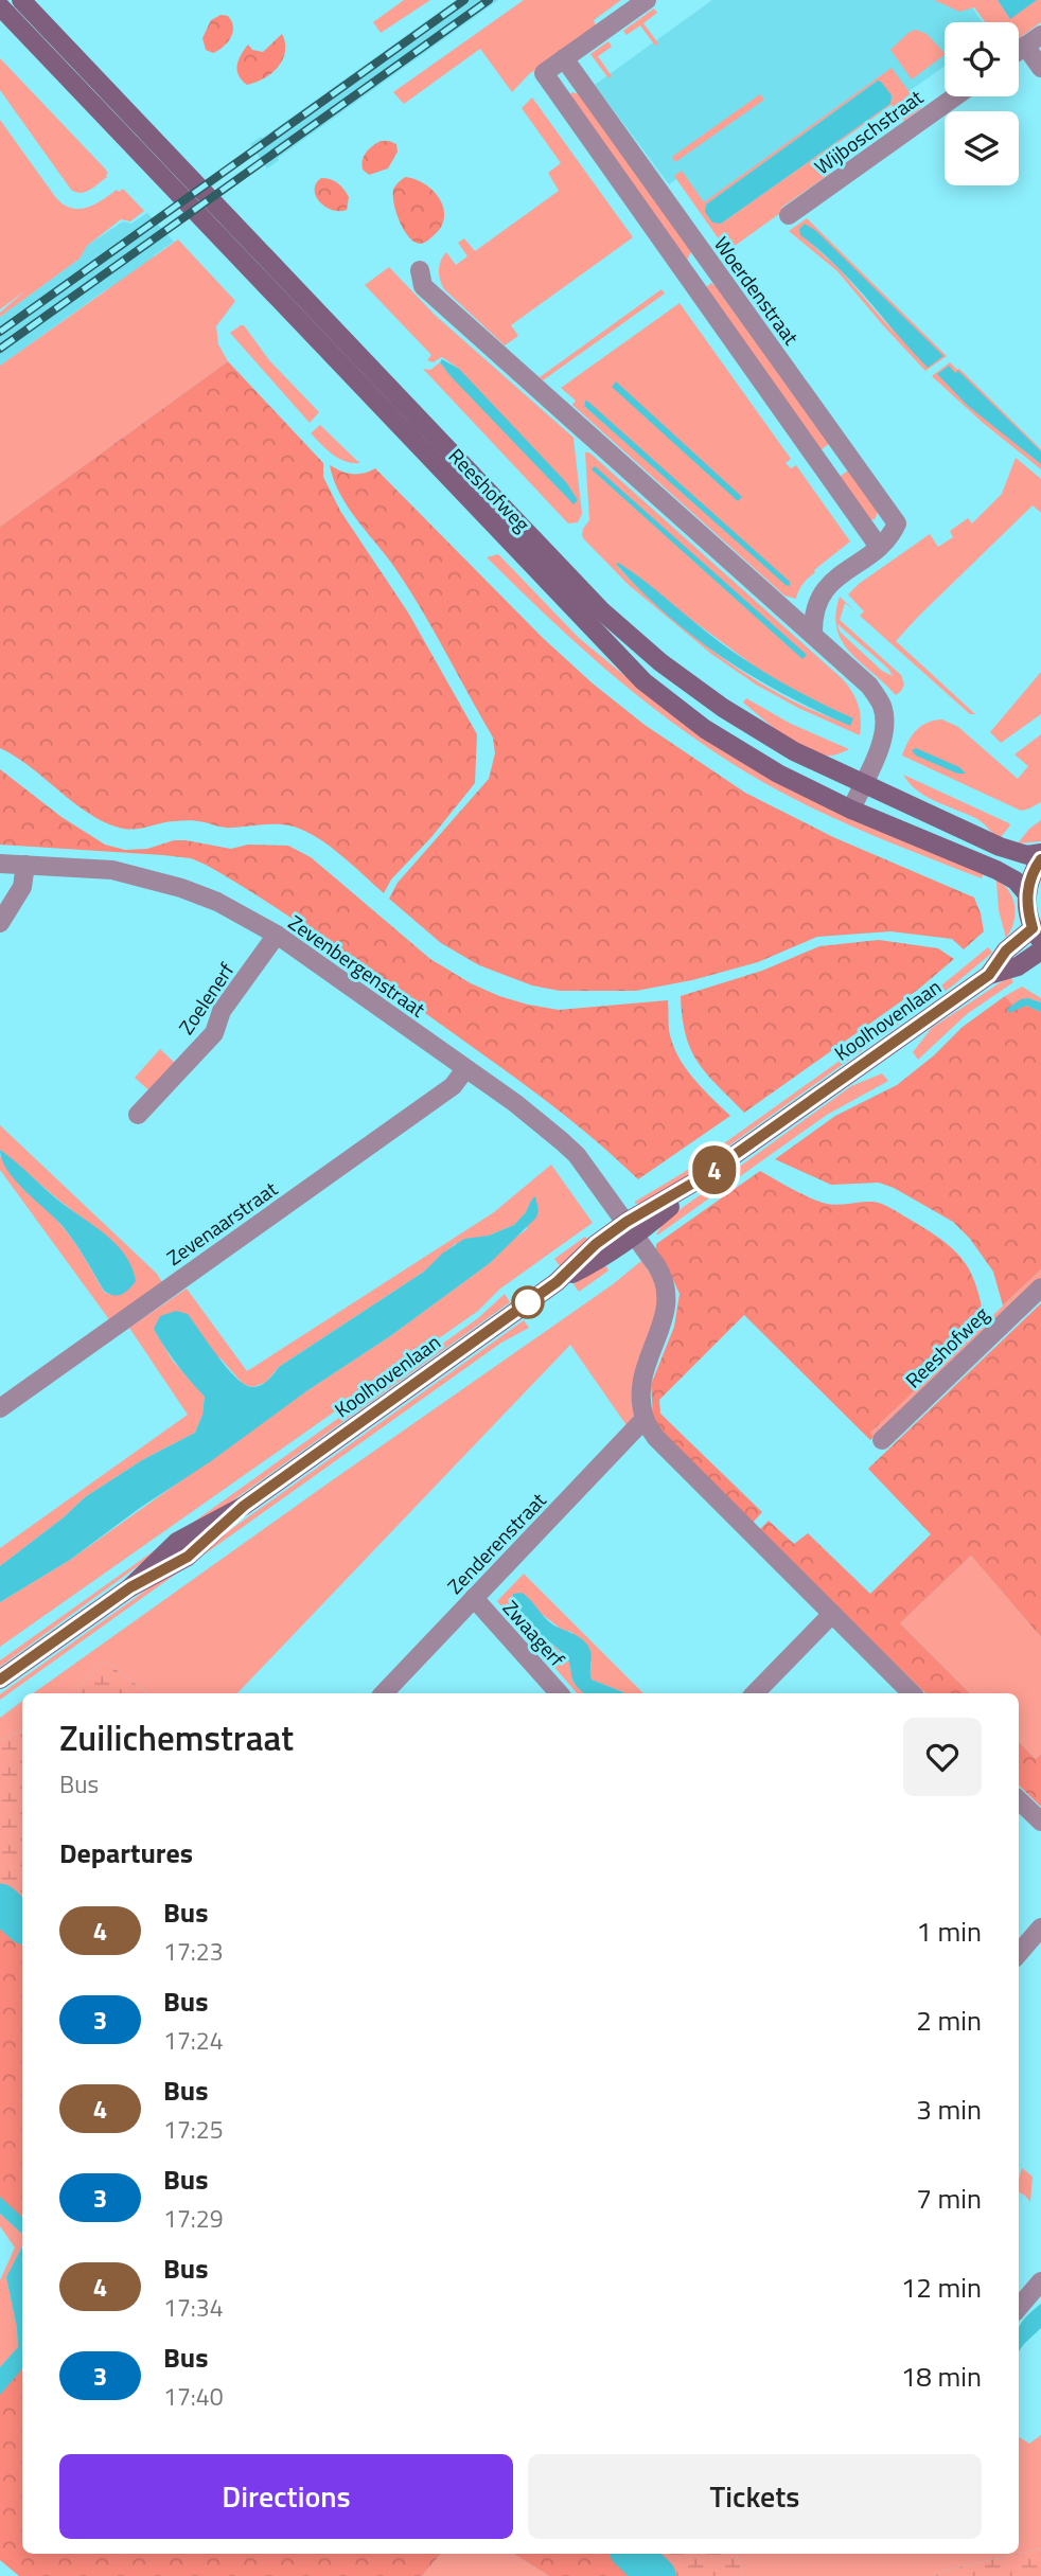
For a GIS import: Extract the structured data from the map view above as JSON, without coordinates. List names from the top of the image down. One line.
{"streets":{"street":["Wijboschstraat","Woerdenstraat","Reeshofweg","Zevenbergenstraat","Zoelenerf","Koolhovenlaan","Zevenaarstraat","Zenderenstraat","Zwaagerf"]},"crossings":[["Zevenbergenstraat","Zoelenerf"],["Zevenbergenstraat","Koolhovenlaan"],["Zevenbergenstraat","Zevenaarstraat"],["Zevenbergenstraat","Zenderenstraat"],["Zenderenstraat","Zwaagerf"]],"lines":["bus line 4"],"page":{"on_map":"4","heading":[["Zuilichemstraat","Bus"],"Departures"],"list":[{"mark":"4","name":"Bus","note":"17:23","value":"1 min"},{"mark":"3","name":"Bus","note":"17:24","value":"2 min"},{"mark":"4","name":"Bus","note":"17:25","value":"3 min"},{"mark":"3","name":"Bus","note":"17:29","value":"7 min"},{"mark":"4","name":"Bus","note":"17:34","value":"12 min"},{"mark":"3","name":"Bus","note":"17:40","value":"18 min"}],"buttons":["Directions","Tickets"]}}
